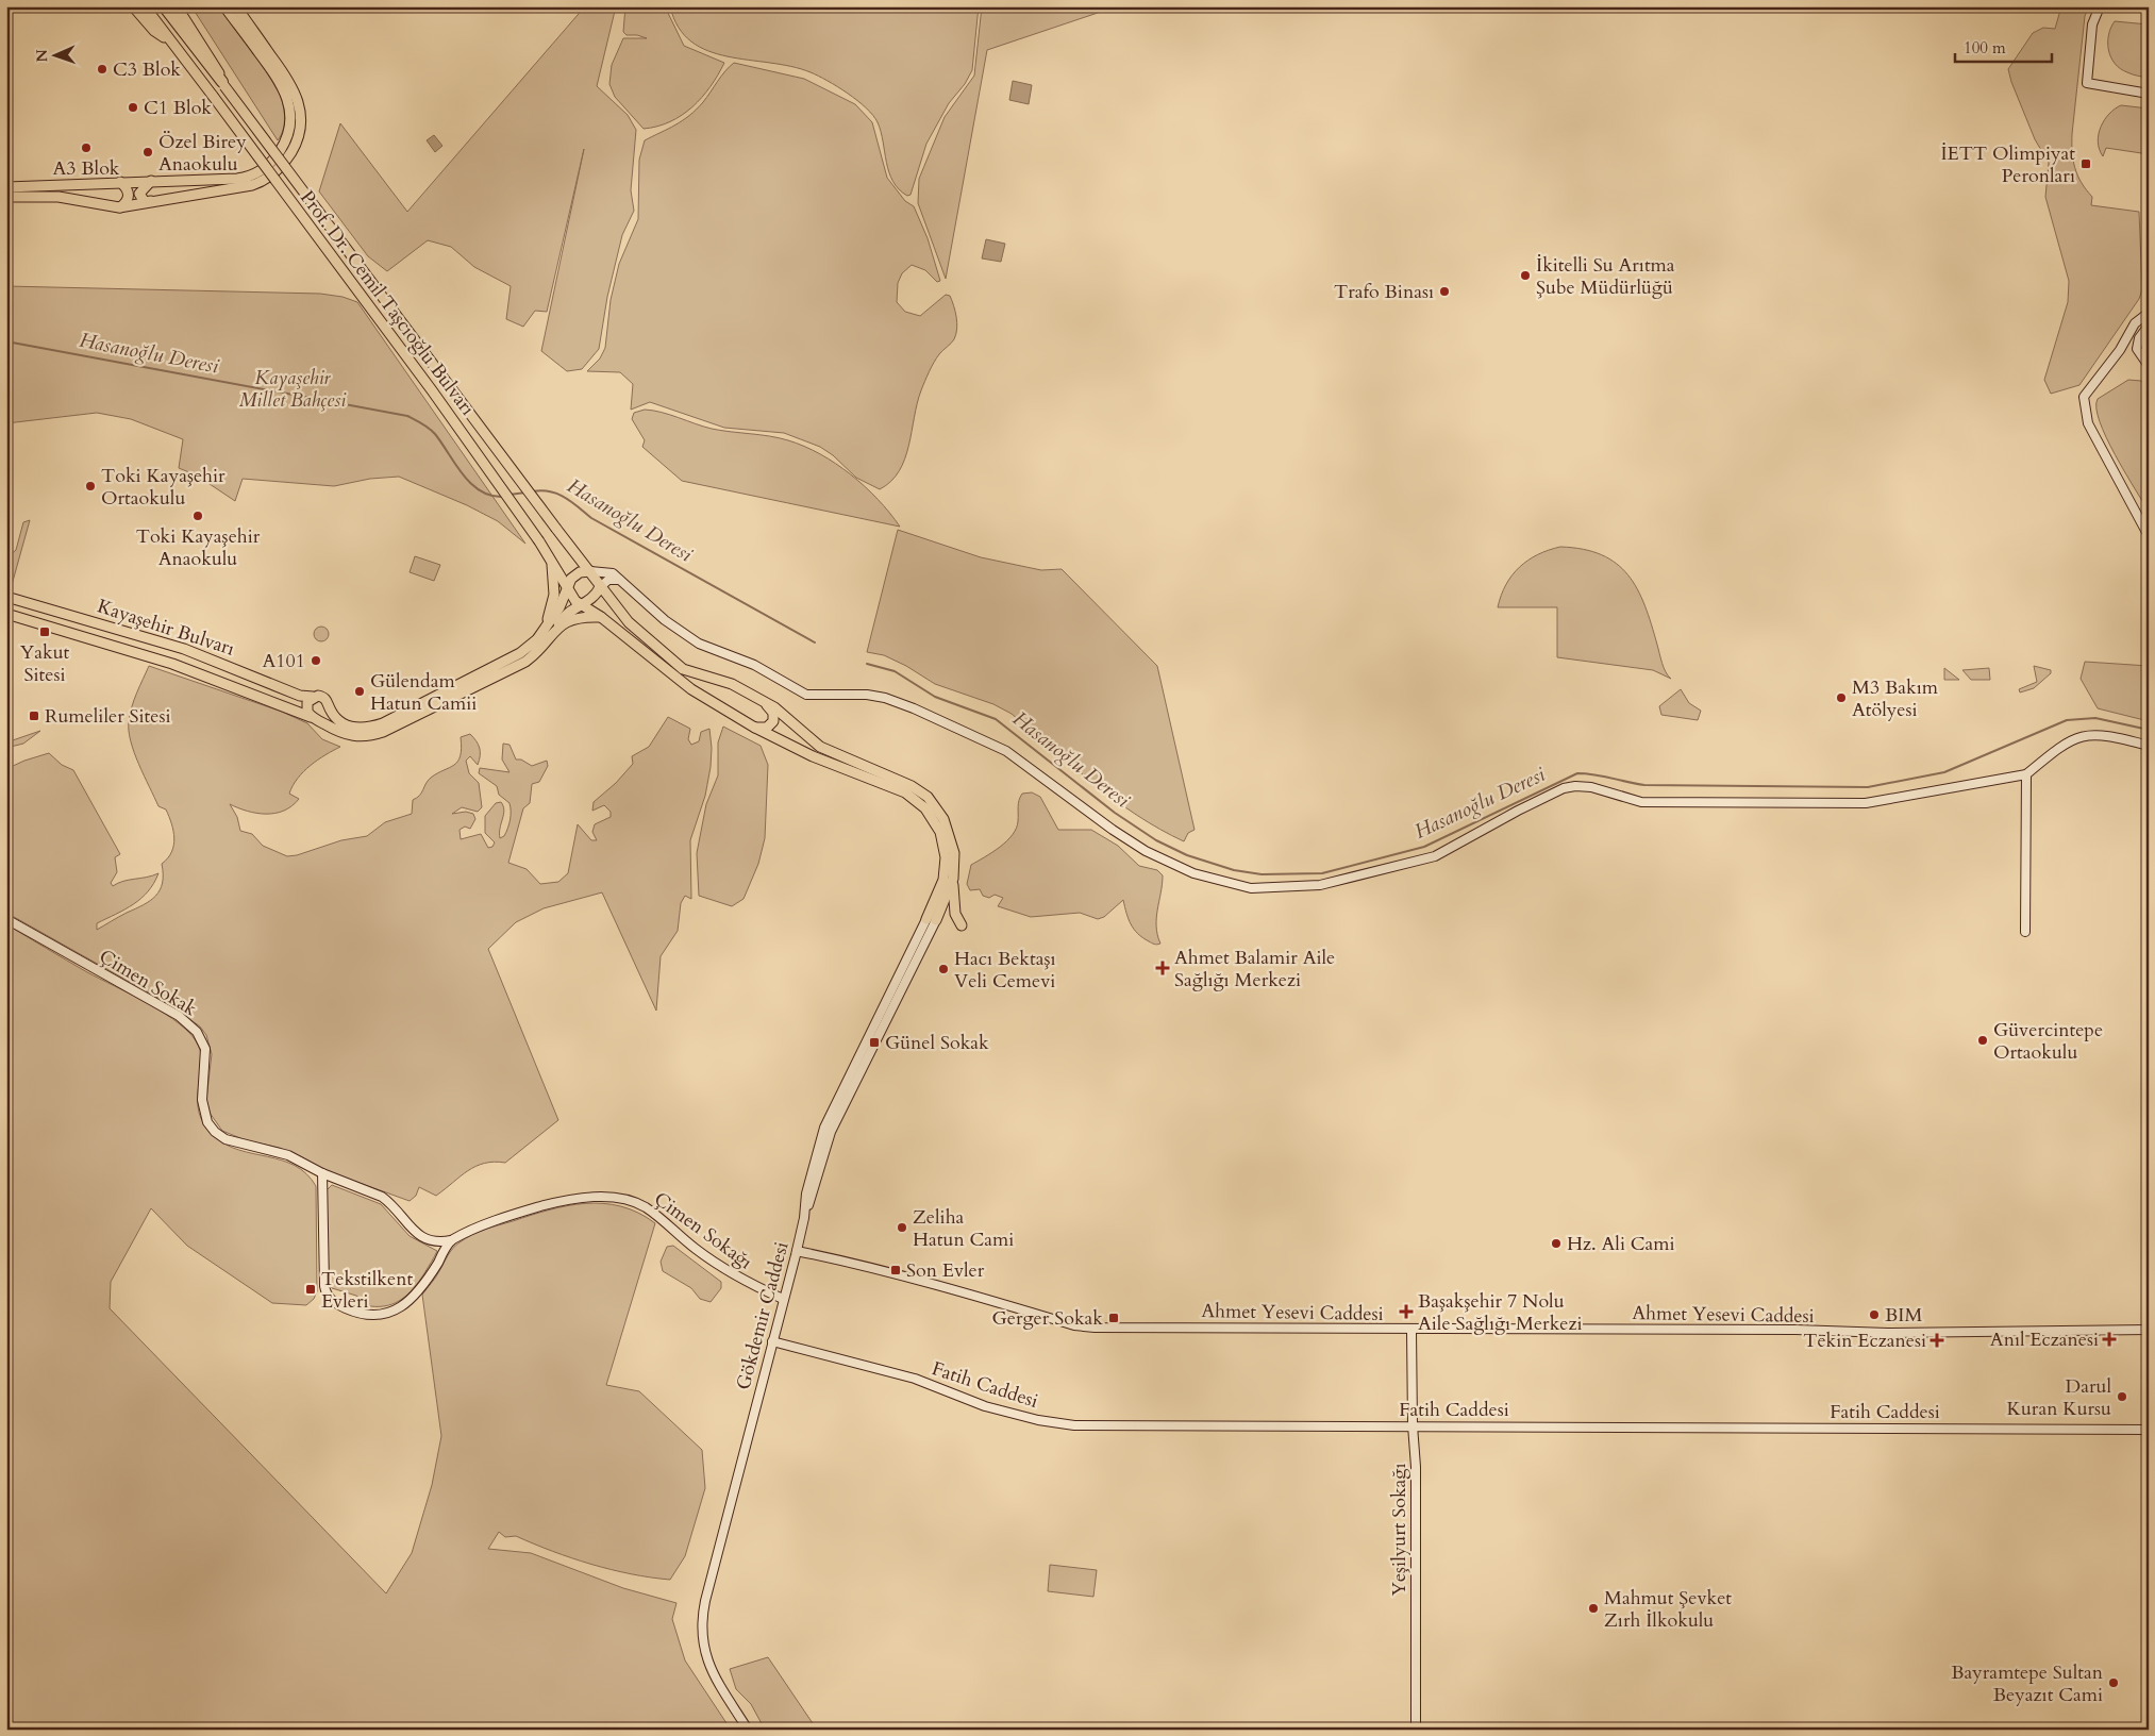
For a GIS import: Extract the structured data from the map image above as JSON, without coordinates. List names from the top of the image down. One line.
{"streets":{"main road":["Prof. Dr. Cemil Taşcıoğlu Bulvarı","Kayaşehir Bulvarı","Çimen Sokak","Çimen Sokağı","Ahmet Yesevi Caddesi","Gökdemir Caddesi","Fatih Caddesi","Yeşilyurt Sokağı"]},"crossings":[["Çimen Sokak","Çimen Sokağı"],["Çimen Sokağı","Gökdemir Caddesi"],["Ahmet Yesevi Caddesi","Gökdemir Caddesi"],["Ahmet Yesevi Caddesi","Yeşilyurt Sokağı"],["Gökdemir Caddesi","Fatih Caddesi"],["Fatih Caddesi","Yeşilyurt Sokağı"]],"water":["Hasanoğlu Deresi"],"parks":["Kayaşehir Millet Bahçesi"],"places":{"other":["C3 Blok","C1 Blok","A3 Blok","Özel Birey Anaokulu","İkitelli Su Arıtma Şube Müdürlüğü","Trafo Binası","Toki Kayaşehir Ortaokulu","Toki Kayaşehir Anaokulu","A101","Gülendam Hatun Camii","M3 Bakım Atölyesi","Hacı Bektaşı Veli Cemevi","Güvercintepe Ortaokulu","Zeliha Hatun Cami","Hz. Ali Cami","BIM","Darul Kuran Kursu","Mahmut Şevket Zırh İlkokulu","Bayramtepe Sultan Beyazıt Cami"],"transit":["İETT Olimpiyat Peronları","Yakut Sitesi","Rumeliler Sitesi","Günel Sokak","Son Evler","Tekstilkent Evleri","Gerger Sokak"],"health":["Ahmet Balamir Aile Sağlığı Merkezi","Başakşehir 7 Nolu Aile Sağlığı Merkezi","Anıl Eczanesi","Tekin Eczanesi"]},"scale_bar":"100 m","north":"left"}
